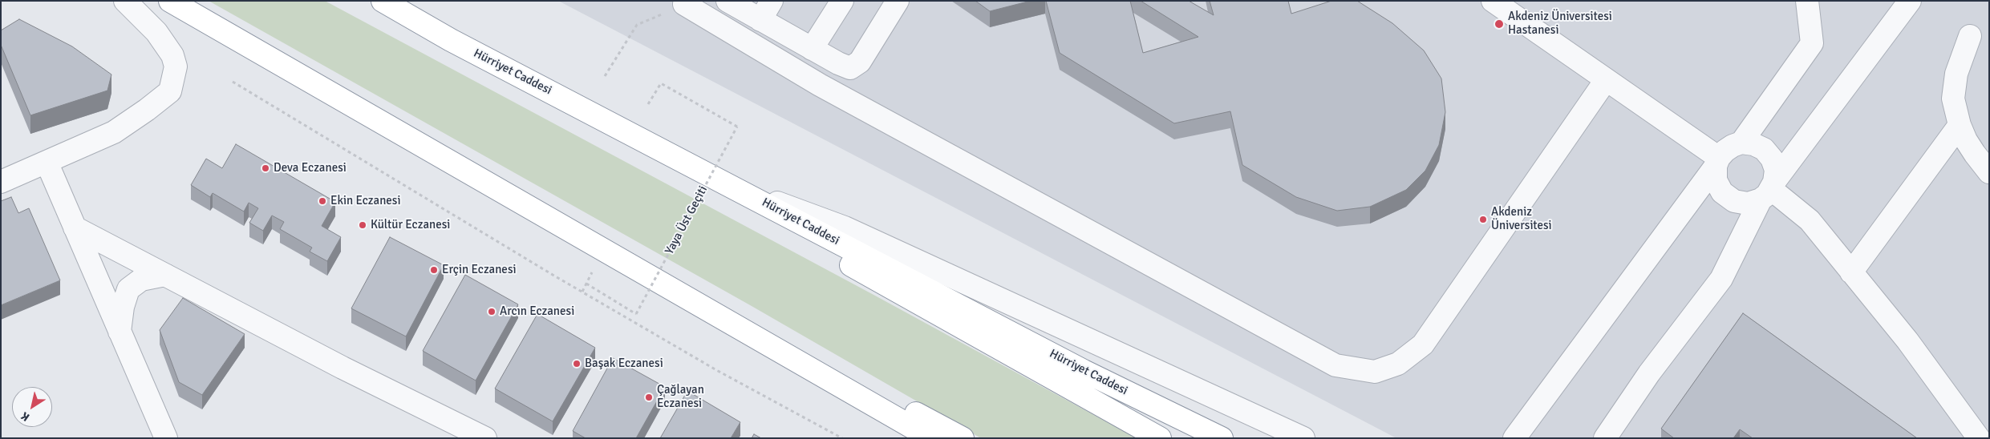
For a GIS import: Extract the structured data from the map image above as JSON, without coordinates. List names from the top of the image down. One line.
{"streets":{"highway":["Hürriyet Caddesi"],"path":["Yaya Üst Geçiti"]},"places":["Akdeniz Üniversitesi Hastanesi","Deva Eczanesi","Ekin Eczanesi","Akdeniz Üniversitesi","Kültür Eczanesi","Erçin Eczanesi","Arcın Eczanesi","Başak Eczanesi","Çağlayan Eczanesi"],"north":"bottom left"}
